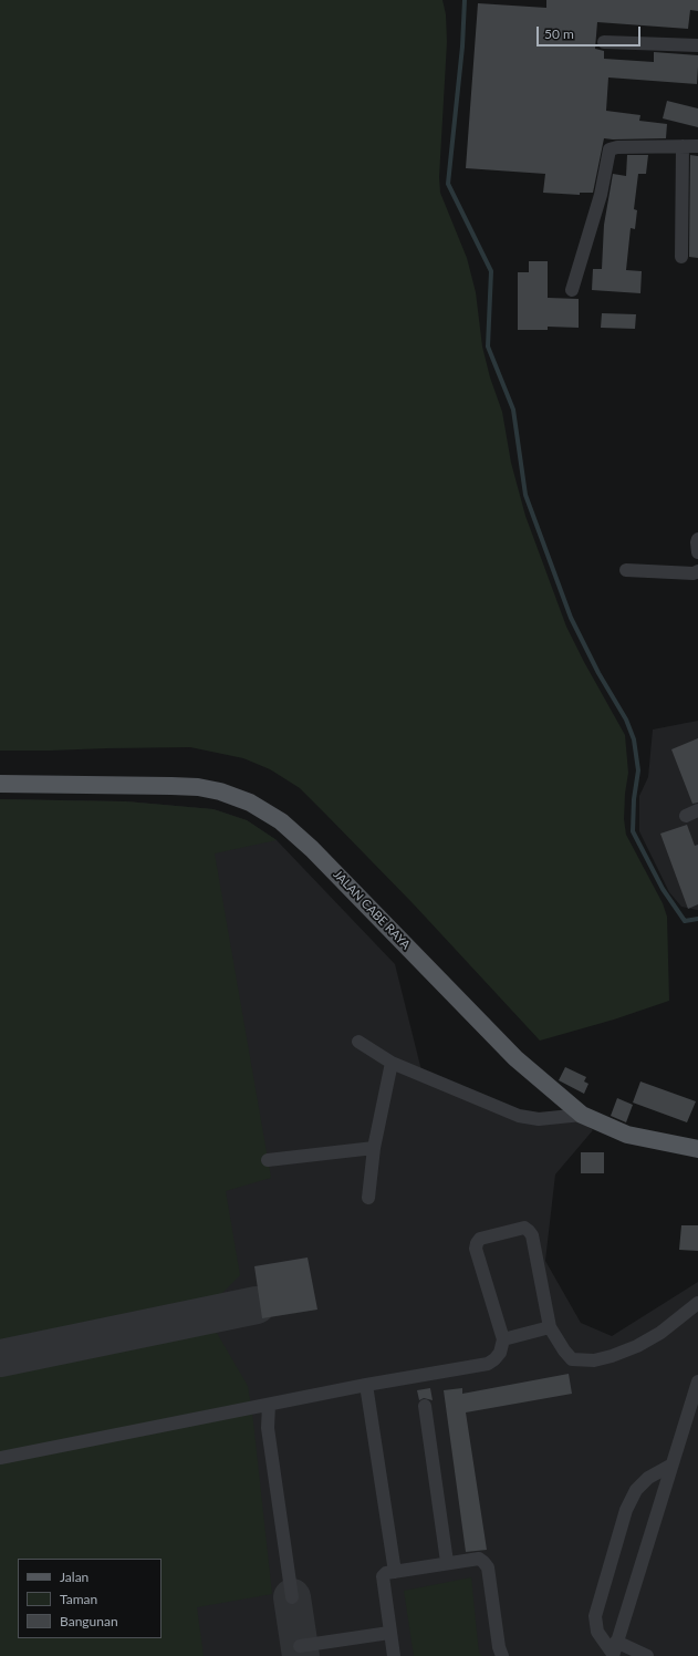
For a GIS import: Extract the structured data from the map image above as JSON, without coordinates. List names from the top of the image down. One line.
{"streets":{"main road":["JALAN CABE RAYA"]},"legend":["Jalan","Taman","Bangunan"],"scale_bar":"50 m"}
